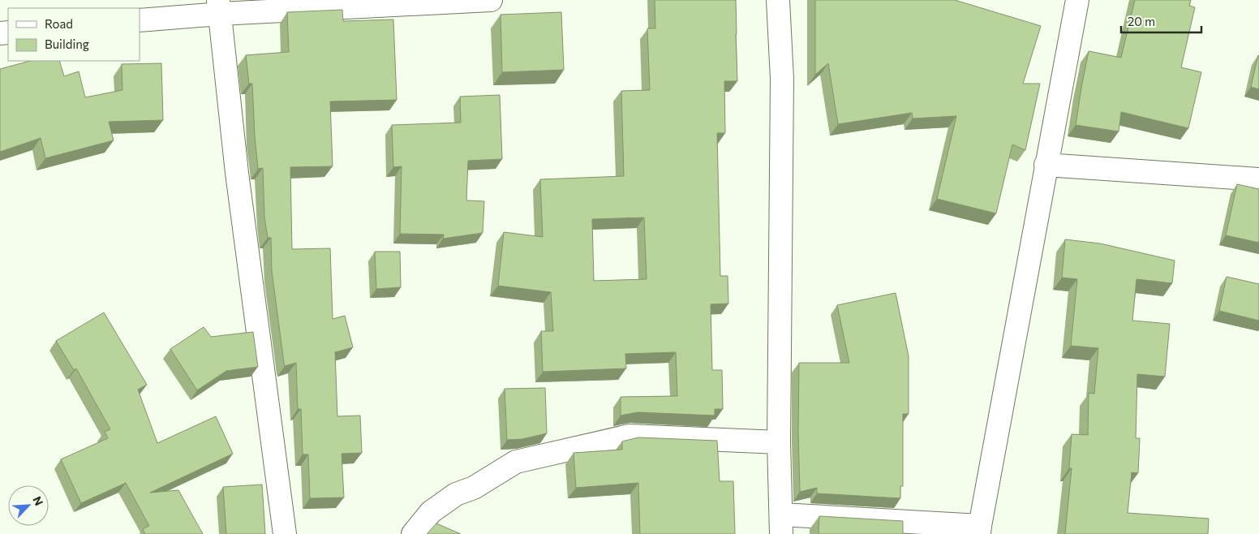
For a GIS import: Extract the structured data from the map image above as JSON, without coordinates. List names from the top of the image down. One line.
{"legend":["Road","Building"],"scale_bar":"20 m","north":"top right"}
